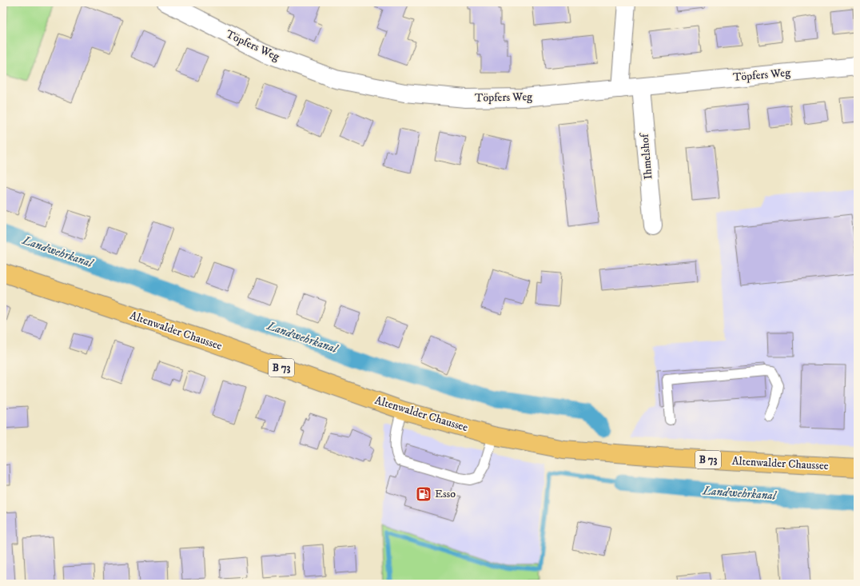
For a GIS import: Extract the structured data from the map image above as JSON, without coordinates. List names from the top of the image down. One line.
{"streets":{"main road":["Altenwalder Chaussee","B 73"],"street":["Töpfers Weg","Ihmelshof"]},"crossings":[["Töpfers Weg","Ihmelshof"]],"water":["Landwehrkanal"],"places":{"fuel station":["Esso"]}}
